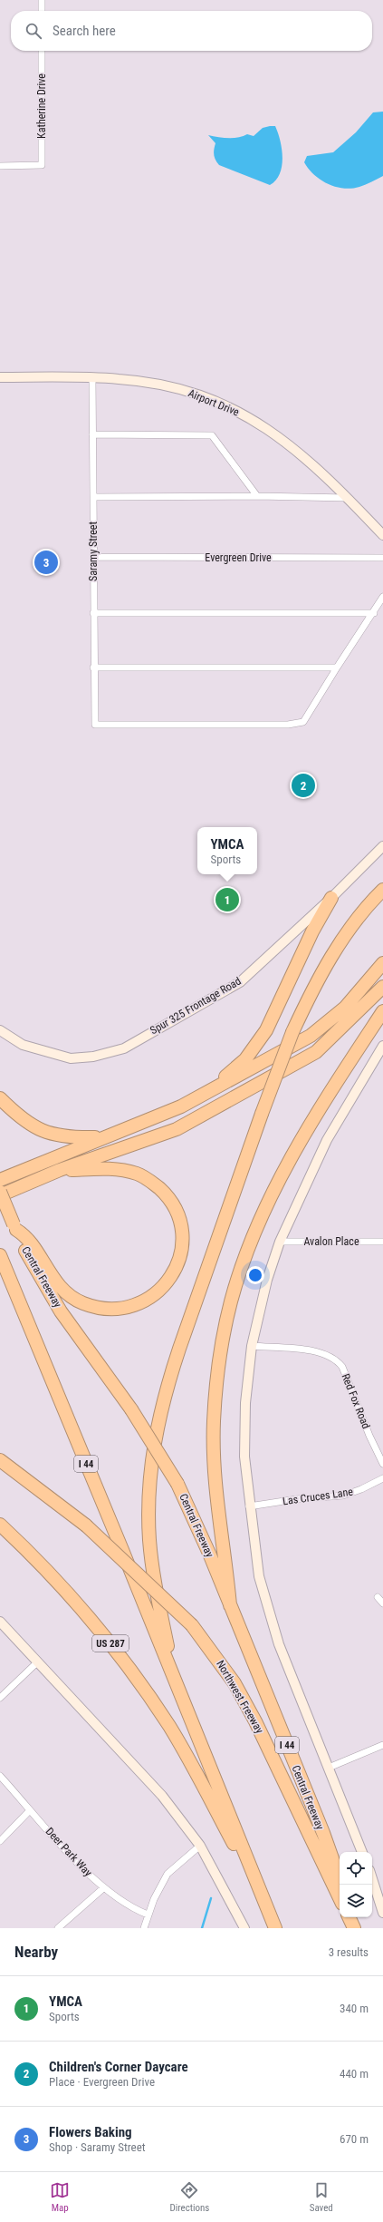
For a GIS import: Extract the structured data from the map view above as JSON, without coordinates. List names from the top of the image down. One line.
{"streets":{"highway":["Central Freeway","I 44","US 287","Northwest Freeway"],"main road":["Airport Drive","Spur 325 Frontage Road"],"street":["Katherine Drive","Saramy Street","Evergreen Drive","Avalon Place","Red Fox Road","Las Cruces Lane","Deer Park Way"]},"crossings":[["Airport Drive","Saramy Street"],["Saramy Street","Evergreen Drive"],["I 44","US 287"]],"page":{"search":"Search here","pins":["3","2","1"],"popup":["YMCA","Sports"],"heading":["Nearby","3 results"],"list":[{"mark":"1","name":"YMCA","note":"Sports","value":"340 m"},{"mark":"2","name":"Children's Corner Daycare","note":"Place · Evergreen Drive","value":"440 m"},{"mark":"3","name":"Flowers Baking","note":"Shop · Saramy Street","value":"670 m"}],"nav":["Map","Directions","Saved"]}}
